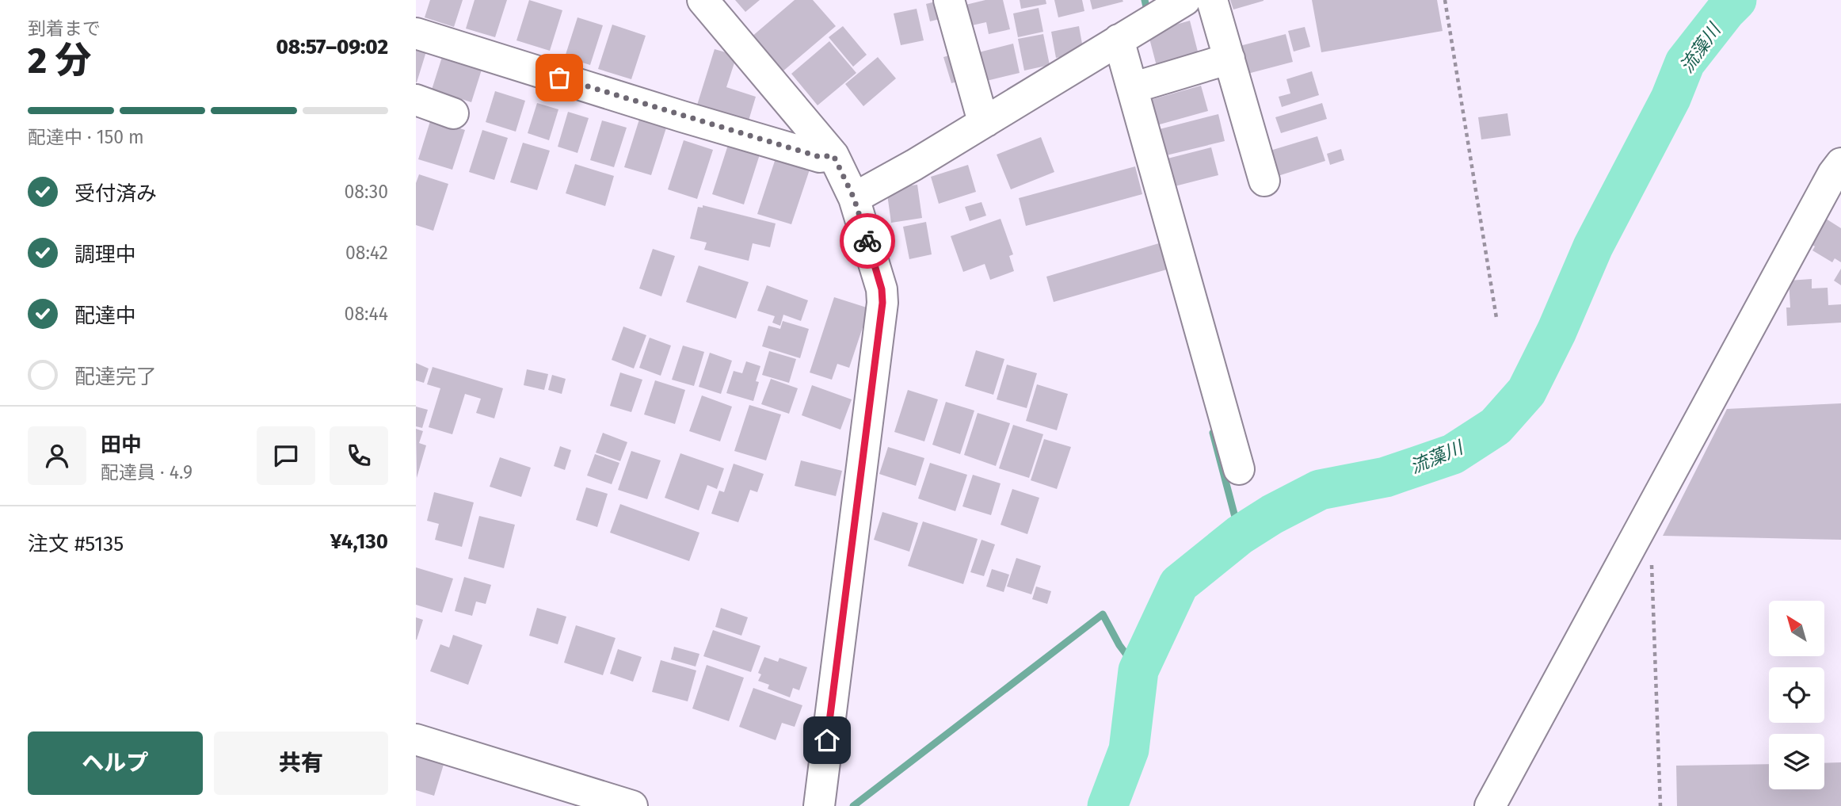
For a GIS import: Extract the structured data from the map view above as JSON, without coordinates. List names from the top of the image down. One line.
{"water":["流藻川"],"north":"top left","page":{"heading":["2 分","到着まで","08:57–09:02"],"panel":["田中","配達員 · 4.9","注文 #5135","¥4,130"],"bar":"配達中 · 150 m","list":[["受付済み","08:30"],["調理中","08:42"],["配達中","08:44"],"配達完了"],"buttons":["ヘルプ","共有"]}}
